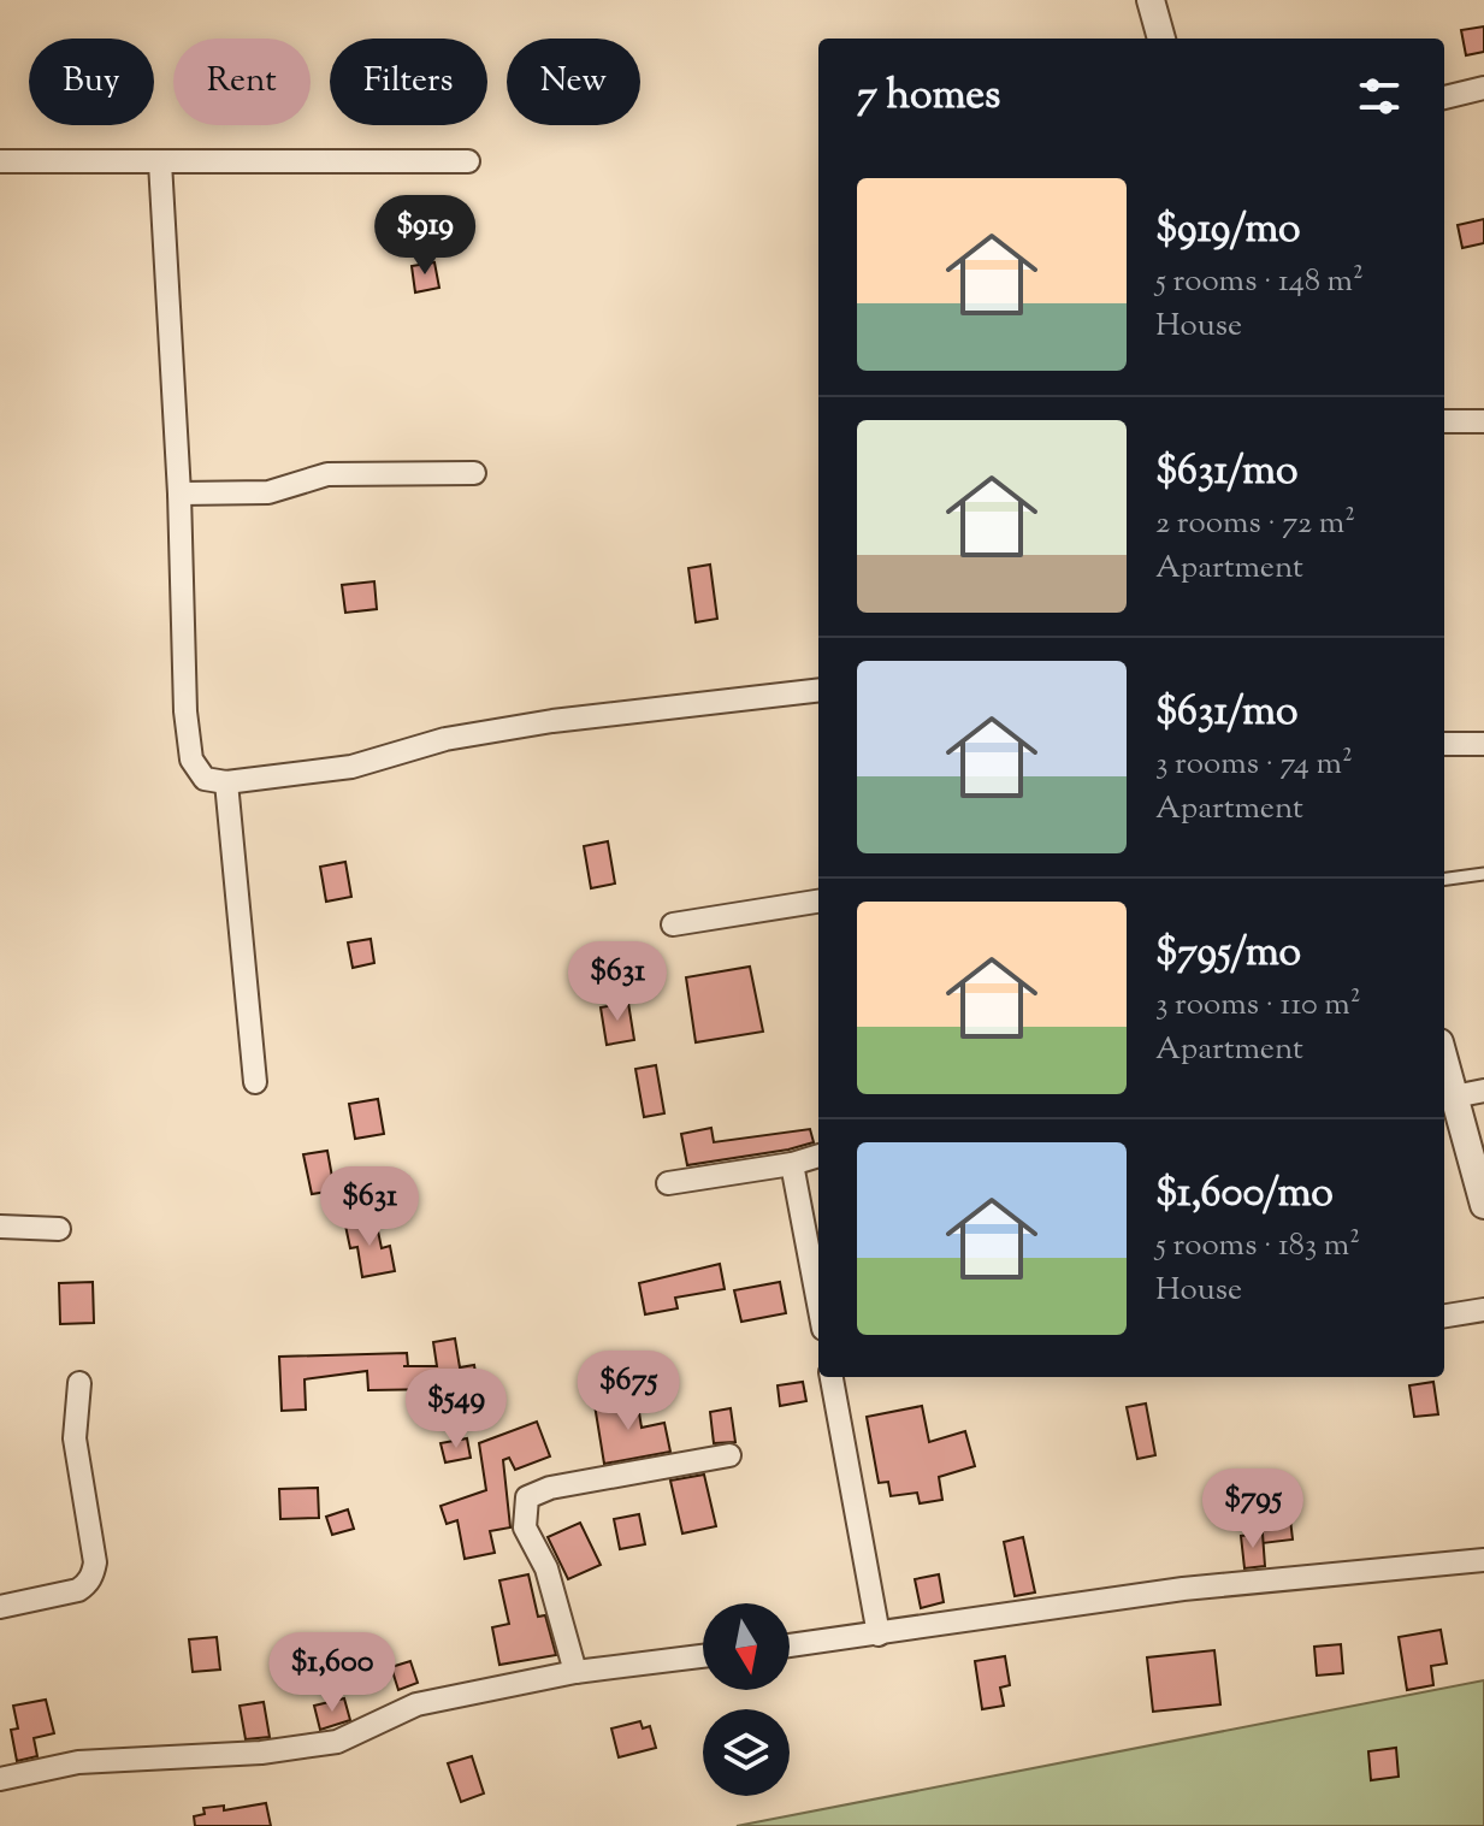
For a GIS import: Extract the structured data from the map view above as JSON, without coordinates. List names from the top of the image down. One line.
{"north":"bottom","page":{"chip":["Buy","Rent","Filters","New"],"heading":"7 homes","list":[{"name":"$919/mo","note":"5 rooms · 148 m² · House"},{"name":"$631/mo","note":"2 rooms · 72 m² · Apartment"},{"name":"$631/mo","note":"3 rooms · 74 m² · Apartment"},{"name":"$795/mo","note":"3 rooms · 110 m² · Apartment"},{"name":"$1,600/mo","note":"5 rooms · 183 m² · House"}],"price":["$919","$631","$631","$675","$549","$795","$1,600"]}}
